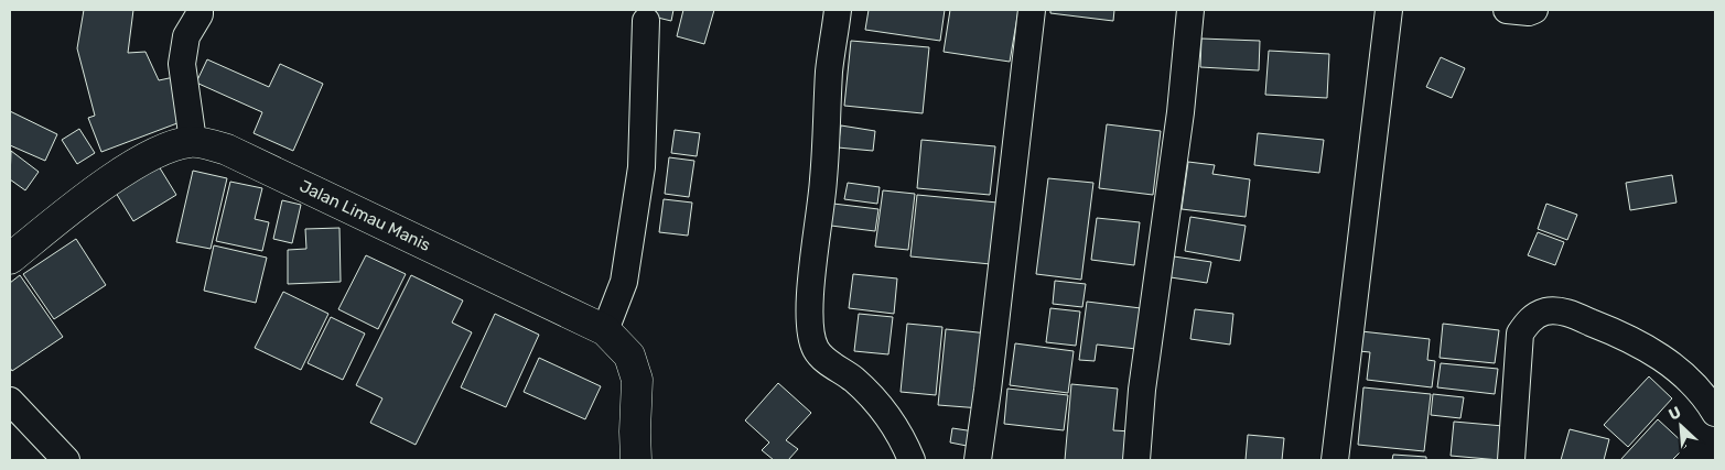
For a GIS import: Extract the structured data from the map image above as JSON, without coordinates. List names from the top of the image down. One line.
{"streets":{"street":["Jalan Limau Manis"]},"north":"top left"}
